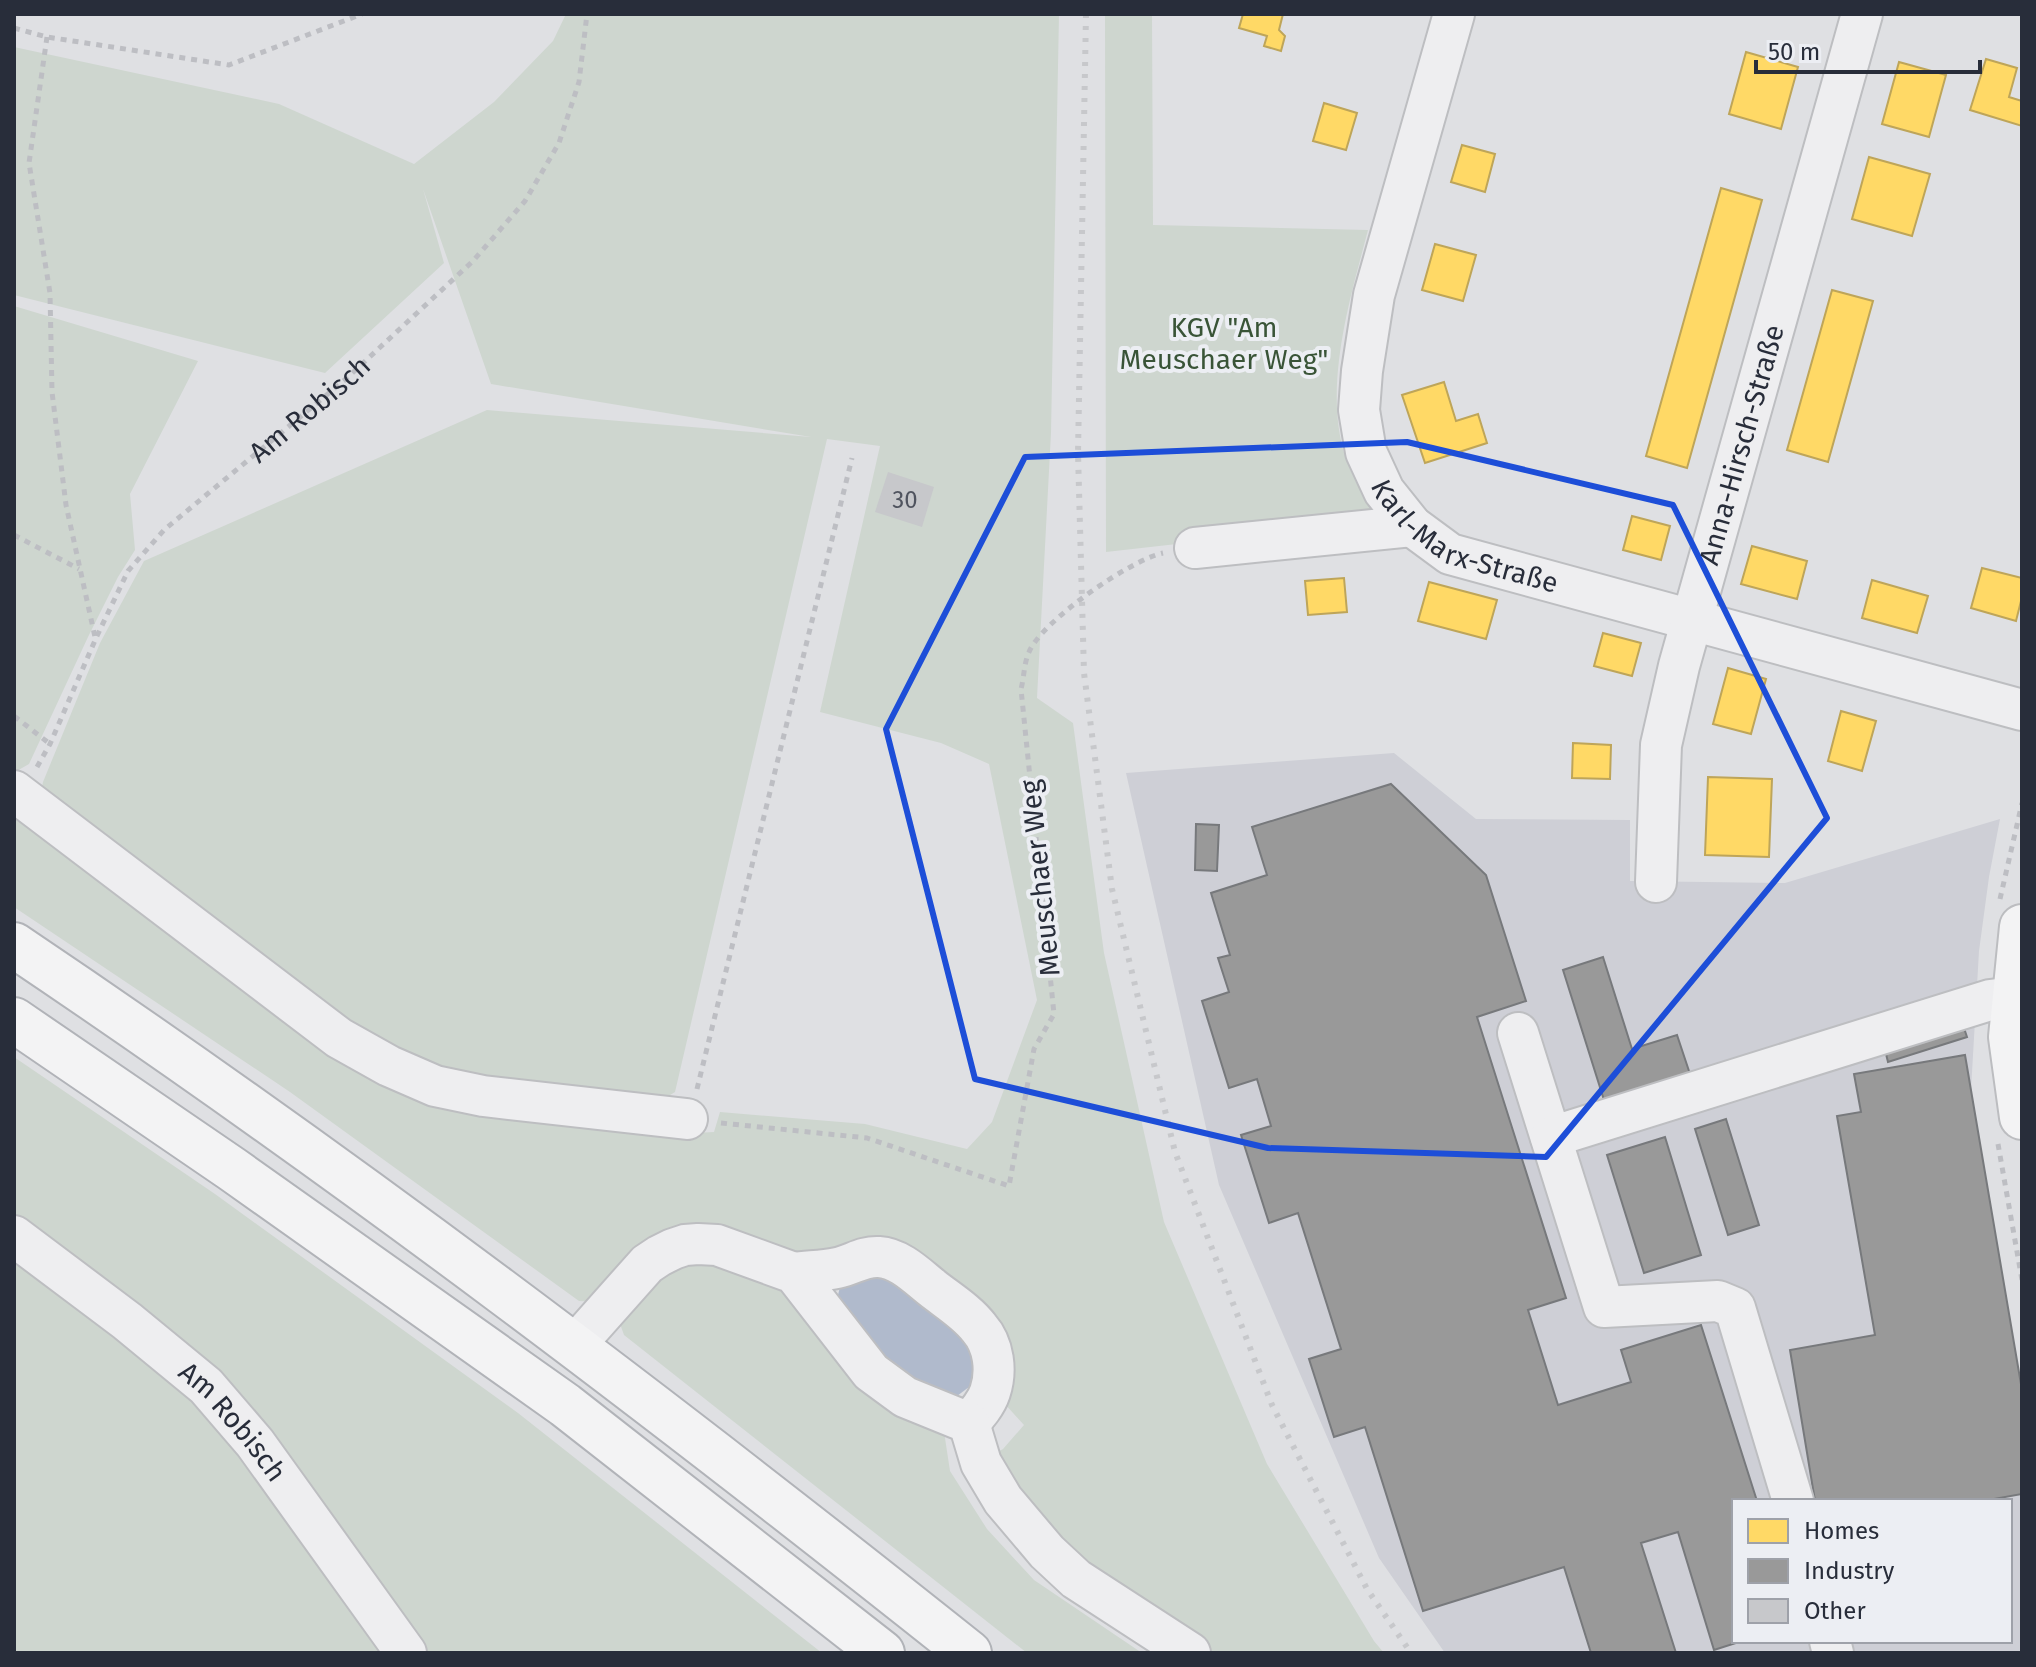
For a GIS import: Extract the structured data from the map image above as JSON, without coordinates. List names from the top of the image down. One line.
{"streets":{"street":["Am Robisch","Anna-Hirsch-Straße","Karl-Marx-Straße"],"path":["Meuschaer Weg"]},"crossings":[["Anna-Hirsch-Straße","Karl-Marx-Straße"]],"parks":["KGV \"Am Meuschaer Weg\""],"house_numbers":["30"],"legend":["Homes","Industry","Other"],"scale_bar":"50 m"}
